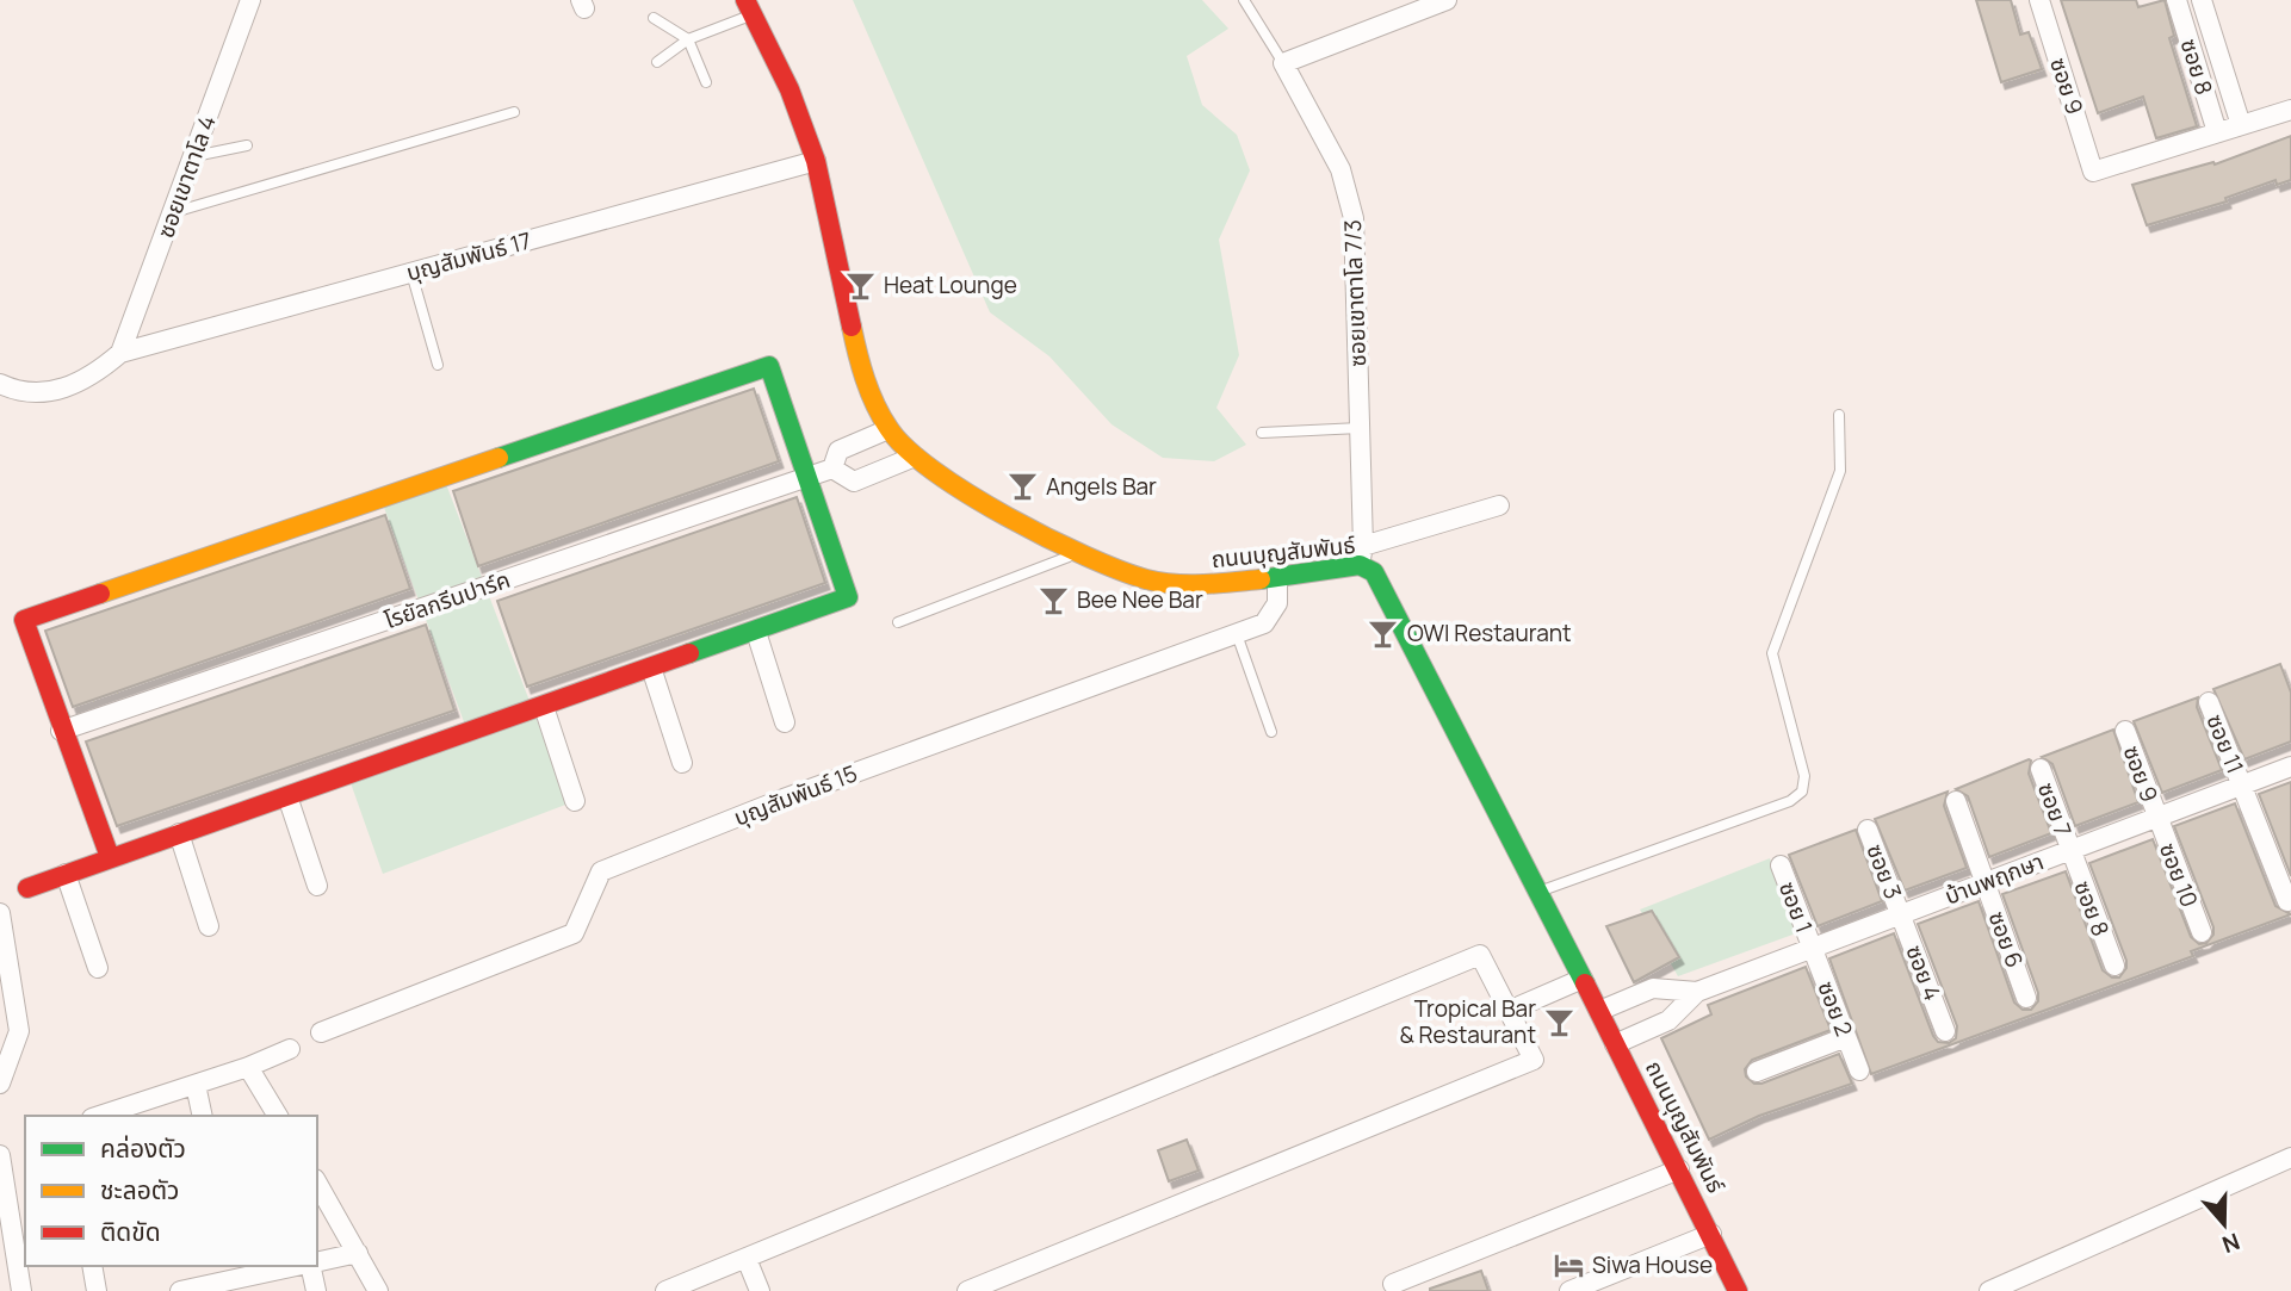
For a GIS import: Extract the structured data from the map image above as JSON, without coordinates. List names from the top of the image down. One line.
{"streets":{"street":["ซอย 8","ซอย 9","ซอยเขาตาโล 4","บุญสัมพันธ์ 17","ซอยเขาตาโล 7/3","ถนนบุญสัมพันธ์","โรยัลกรีนปาร์ค","ซอย 11","บุญสัมพันธ์ 15","ซอย 7","ซอย 3","ซอย 10","บ้านพฤกษา","ซอย 1","ซอย 6","ซอย 4","ซอย 2"]},"crossings":[["ซอย 8","ซอย 9"],["ซอย 8","ซอย 7"],["ซอย 8","บ้านพฤกษา"],["ซอย 9","ซอย 10"],["ซอย 9","บ้านพฤกษา"],["ซอยเขาตาโล 4","บุญสัมพันธ์ 17"],["บุญสัมพันธ์ 17","ถนนบุญสัมพันธ์"],["ซอยเขาตาโล 7/3","ถนนบุญสัมพันธ์"],["ถนนบุญสัมพันธ์","โรยัลกรีนปาร์ค"],["ถนนบุญสัมพันธ์","บุญสัมพันธ์ 15"],["ถนนบุญสัมพันธ์","บ้านพฤกษา"],["ซอย 11","บ้านพฤกษา"],["ซอย 7","บ้านพฤกษา"],["ซอย 3","บ้านพฤกษา"],["ซอย 3","ซอย 4"],["ซอย 10","บ้านพฤกษา"],["บ้านพฤกษา","ซอย 1"],["บ้านพฤกษา","ซอย 6"],["บ้านพฤกษา","ซอย 4"],["บ้านพฤกษา","ซอย 2"],["ซอย 1","ซอย 2"]],"places":{"bar":["Heat Lounge","Angels Bar","Bee Nee Bar","OWI Restaurant","Tropical Bar & Restaurant"],"hotel":["Siwa House"]},"legend":["คล่องตัว","ชะลอตัว","ติดขัด"],"north":"bottom"}
